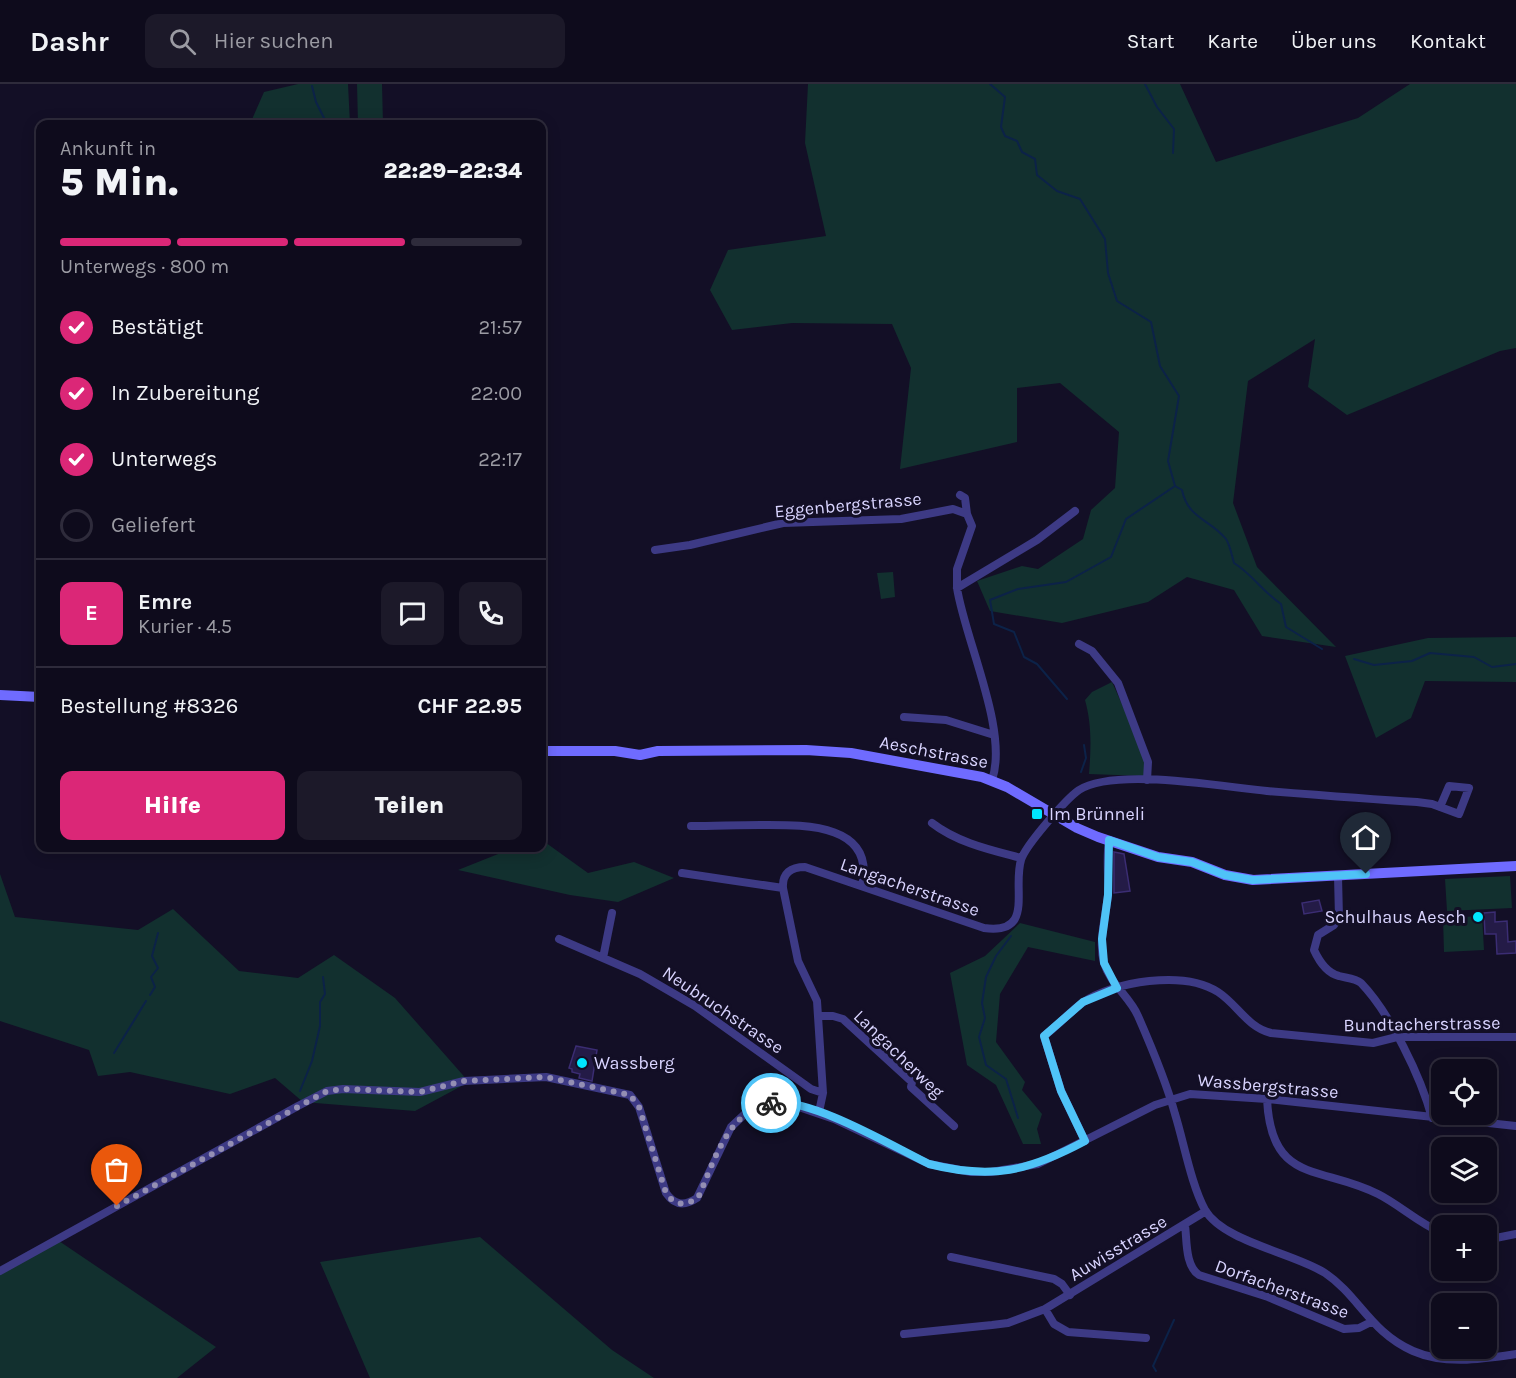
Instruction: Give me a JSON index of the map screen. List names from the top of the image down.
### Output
{
  "streets": {
    "main road": ["Aeschstrasse"],
    "street": [
      "Eggenbergstrasse",
      "Langacherstrasse",
      "Neubruchstrasse",
      "Bundtacherstrasse",
      "Langacherweg",
      "Wassbergstrasse",
      "Auwisstrasse",
      "Dorfacherstrasse"
    ]
  },
  "crossings": [
    ["Bundtacherstrasse", "Wassbergstrasse"],
    ["Auwisstrasse", "Dorfacherstrasse"]
  ],
  "places": {
    "transit": ["Im Brünneli"],
    "other": ["Schulhaus Aesch", "Wassberg"]
  },
  "page": {
    "header": "Dashr",
    "search": "Hier suchen",
    "nav": [
      "Start",
      "Karte",
      "Über uns",
      "Kontakt"
    ],
    "heading": ["5 Min.", "Ankunft in", "22:29–22:34"],
    "panel": [
      "Emre",
      "Kurier · 4.5",
      "Bestellung #8326",
      "CHF 22.95"
    ],
    "bar": "Unterwegs · 800 m",
    "list": [
      ["Bestätigt", "21:57"],
      ["In Zubereitung", "22:00"],
      ["Unterwegs", "22:17"],
      "Geliefert"
    ],
    "round": "E",
    "buttons": ["Hilfe", "Teilen"],
    "map_buttons": ["+", "−"]
  }
}
